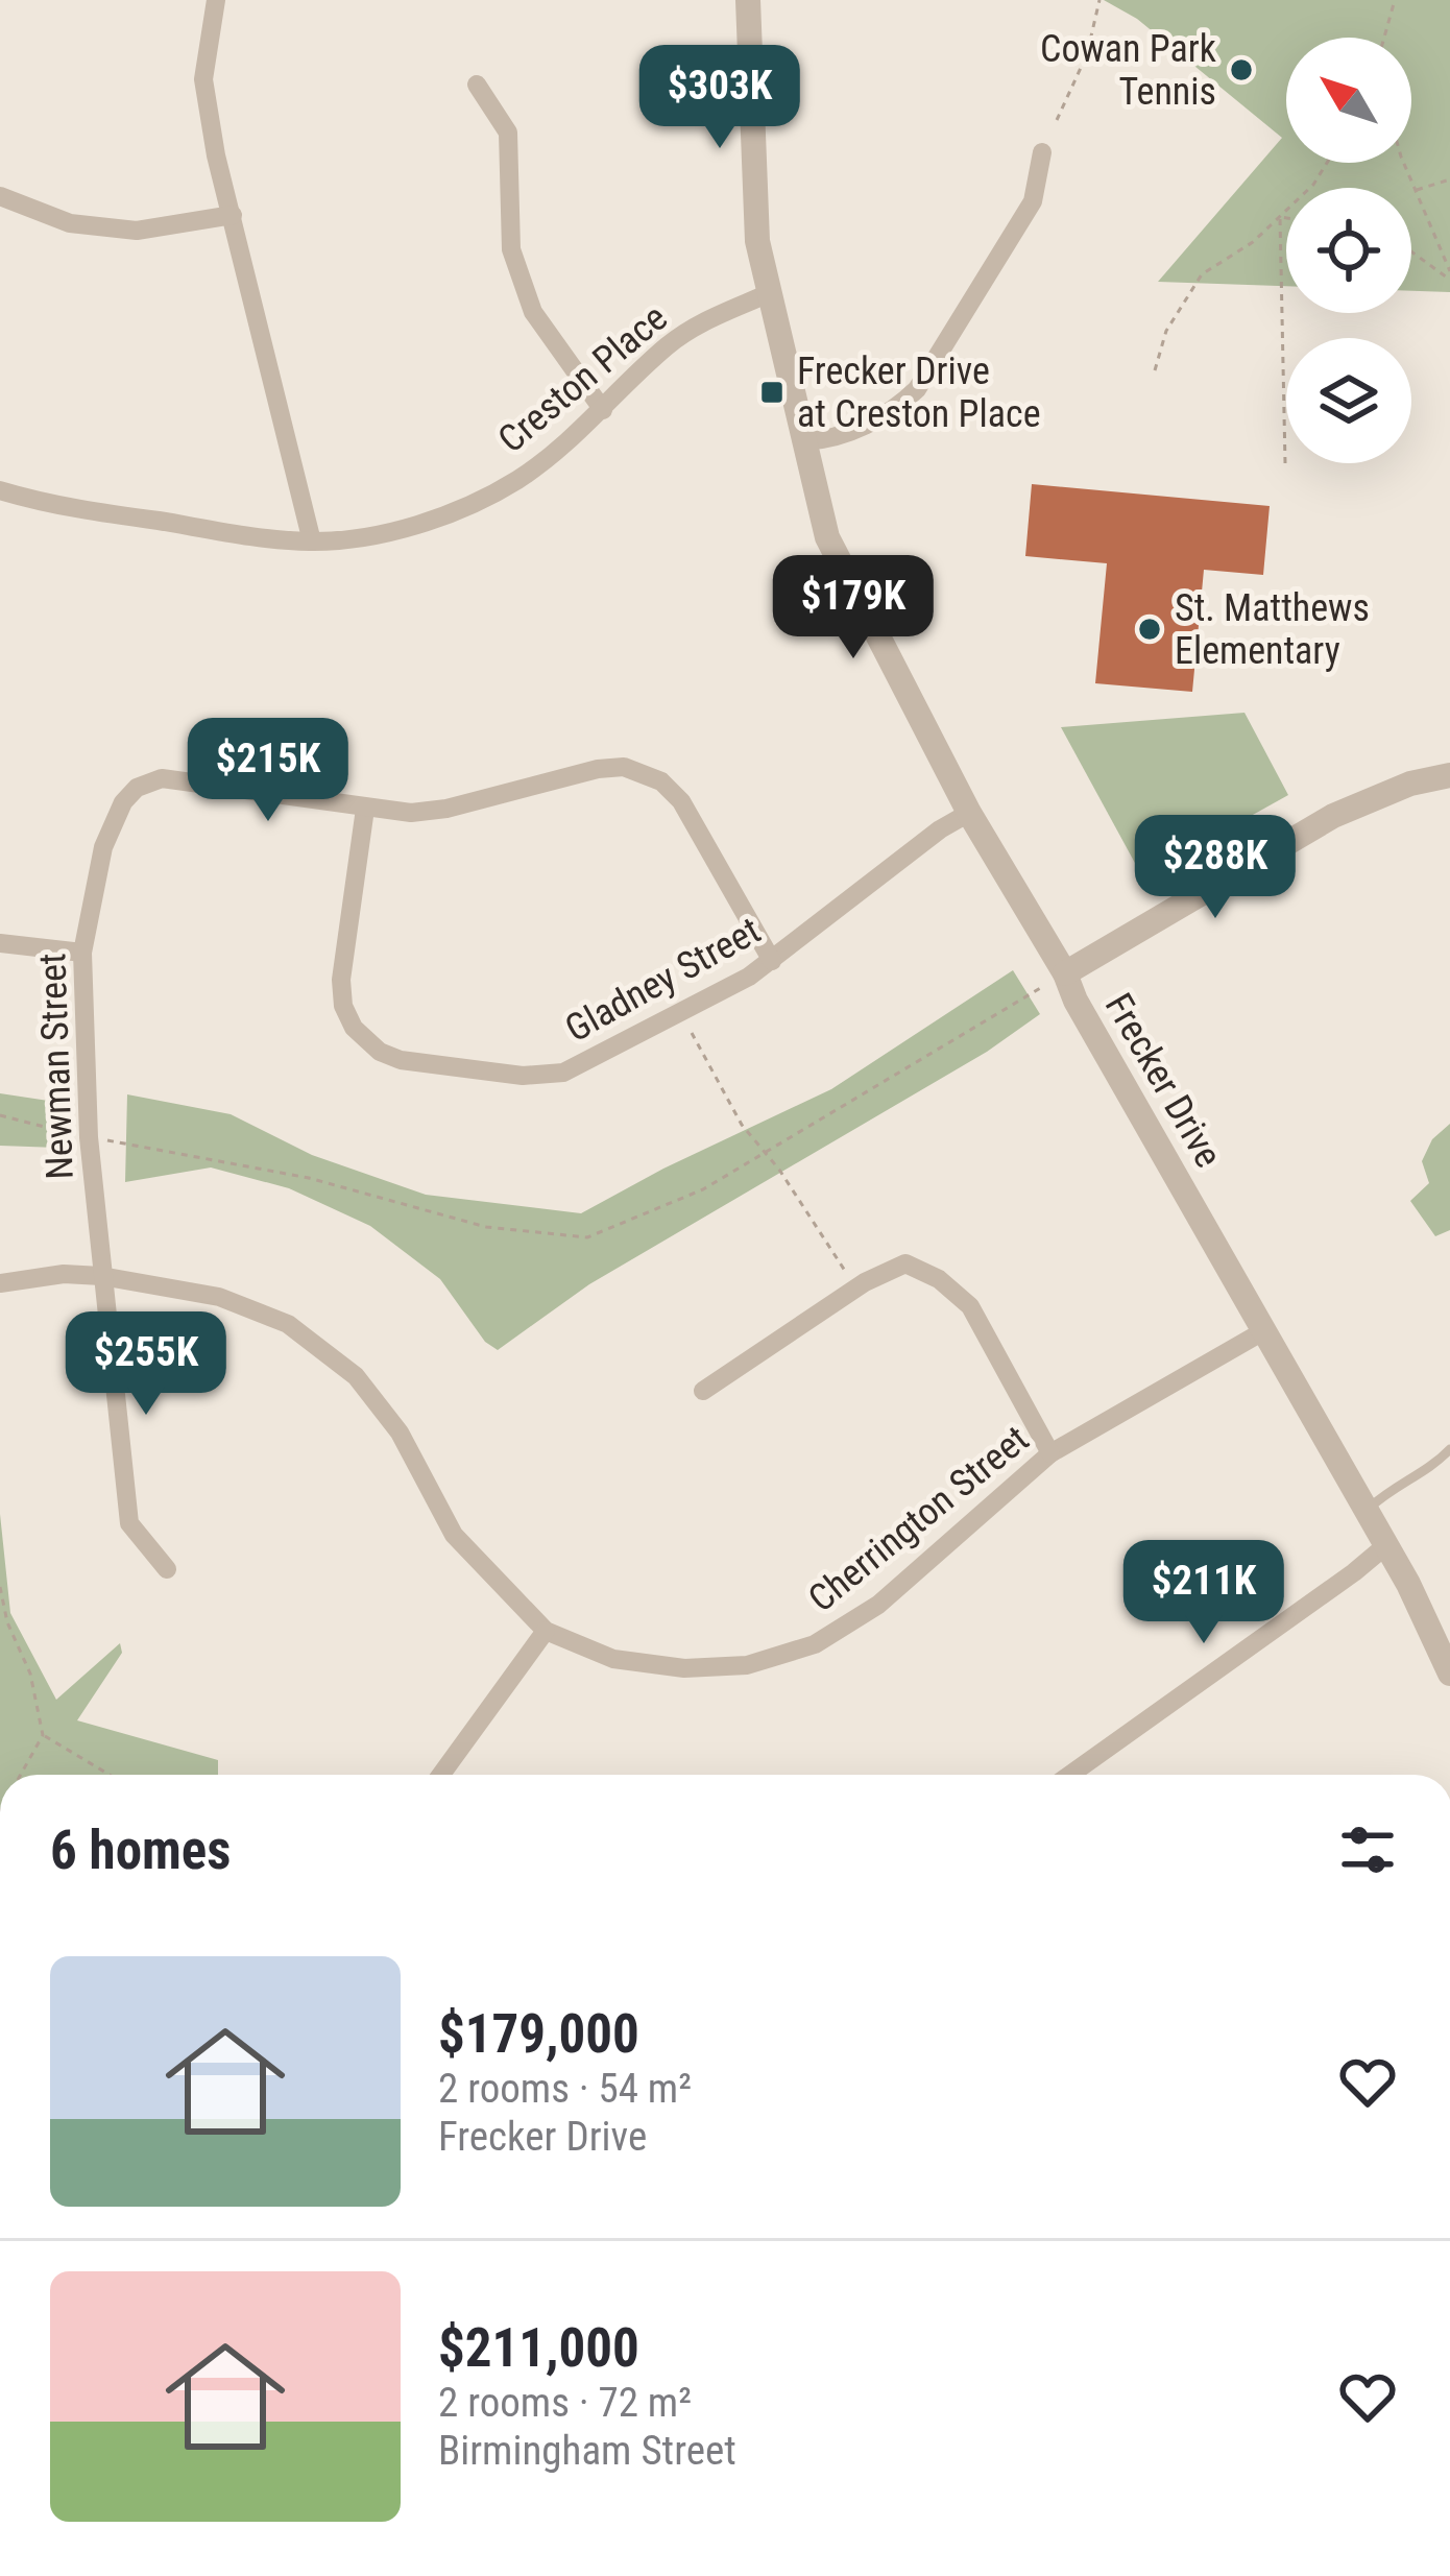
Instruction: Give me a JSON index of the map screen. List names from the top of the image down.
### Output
{
  "streets": {
    "street": [
      "Creston Place",
      "Gladney Street",
      "Newman Street",
      "Frecker Drive",
      "Cherrington Street"
    ]
  },
  "crossings": [
    ["Creston Place", "Frecker Drive"],
    ["Gladney Street", "Newman Street"],
    ["Gladney Street", "Frecker Drive"],
    ["Newman Street", "Cherrington Street"],
    ["Frecker Drive", "Cherrington Street"]
  ],
  "places": {
    "other": ["Cowan Park Tennis", "St. Matthews Elementary"],
    "transit": ["Frecker Drive at Creston Place"]
  },
  "north": "top left",
  "page": {
    "price": [
      "$303K",
      "$179K",
      "$215K",
      "$288K",
      "$255K",
      "$211K"
    ],
    "heading": "6 homes",
    "list": [
      {
        "name": "$179,000",
        "note": "2 rooms · 54 m² · Frecker Drive"
      },
      {
        "name": "$211,000",
        "note": "2 rooms · 72 m² · Birmingham Street"
      }
    ]
  }
}
